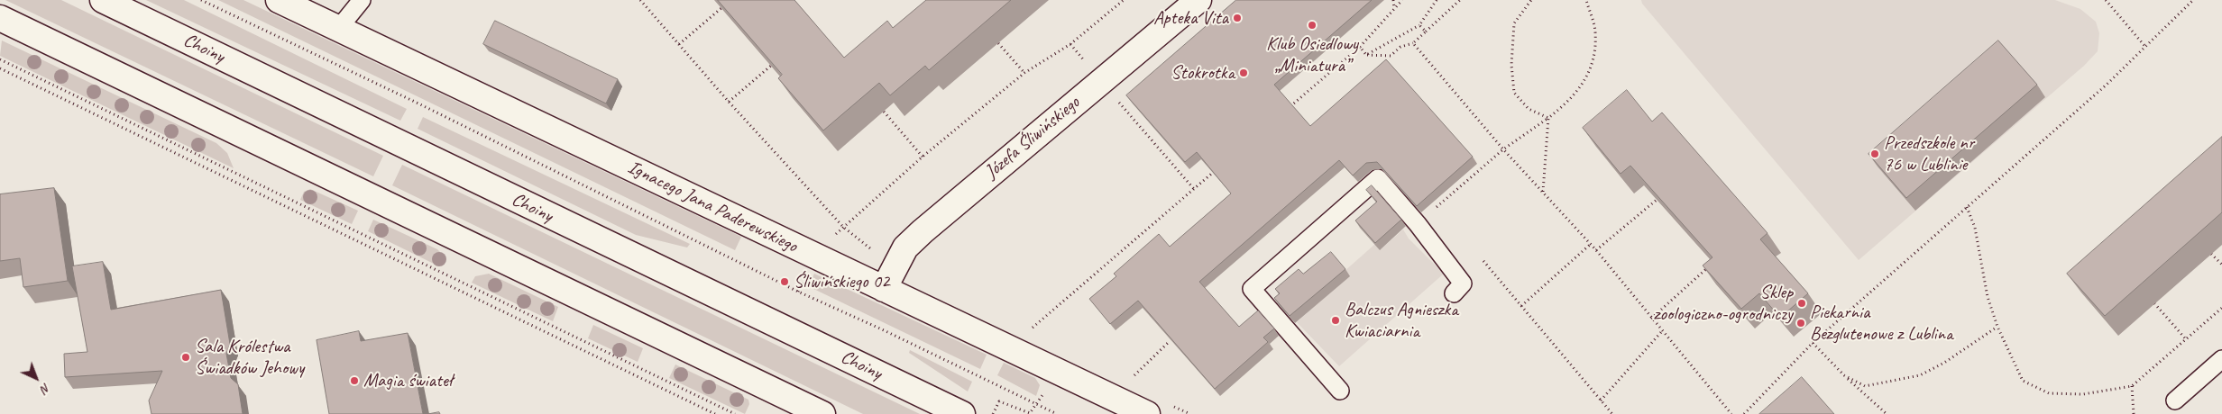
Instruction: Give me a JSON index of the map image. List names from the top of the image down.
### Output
{
  "streets": {
    "street": ["Choiny", "Józefa Śliwińskiego", "Ignacego Jana Paderewskiego"]
  },
  "crossings": [
    ["Józefa Śliwińskiego", "Ignacego Jana Paderewskiego"]
  ],
  "places": [
    "Apteka Vita",
    "Klub Osiedlowy „Miniatura”",
    "Stokrotka",
    "Przedszkole nr 76 w Lublinie",
    "Śliwińskiego 02",
    "Sklep zoologiczno-ogrodniczy",
    "Balczus Agnieszka Kwiaciarnia",
    "Piekarnia Bezglutenowe z Lublina",
    "Sala Królestwa Świadków Jehowy",
    "Magia świateł"
  ],
  "north": "bottom right"
}
